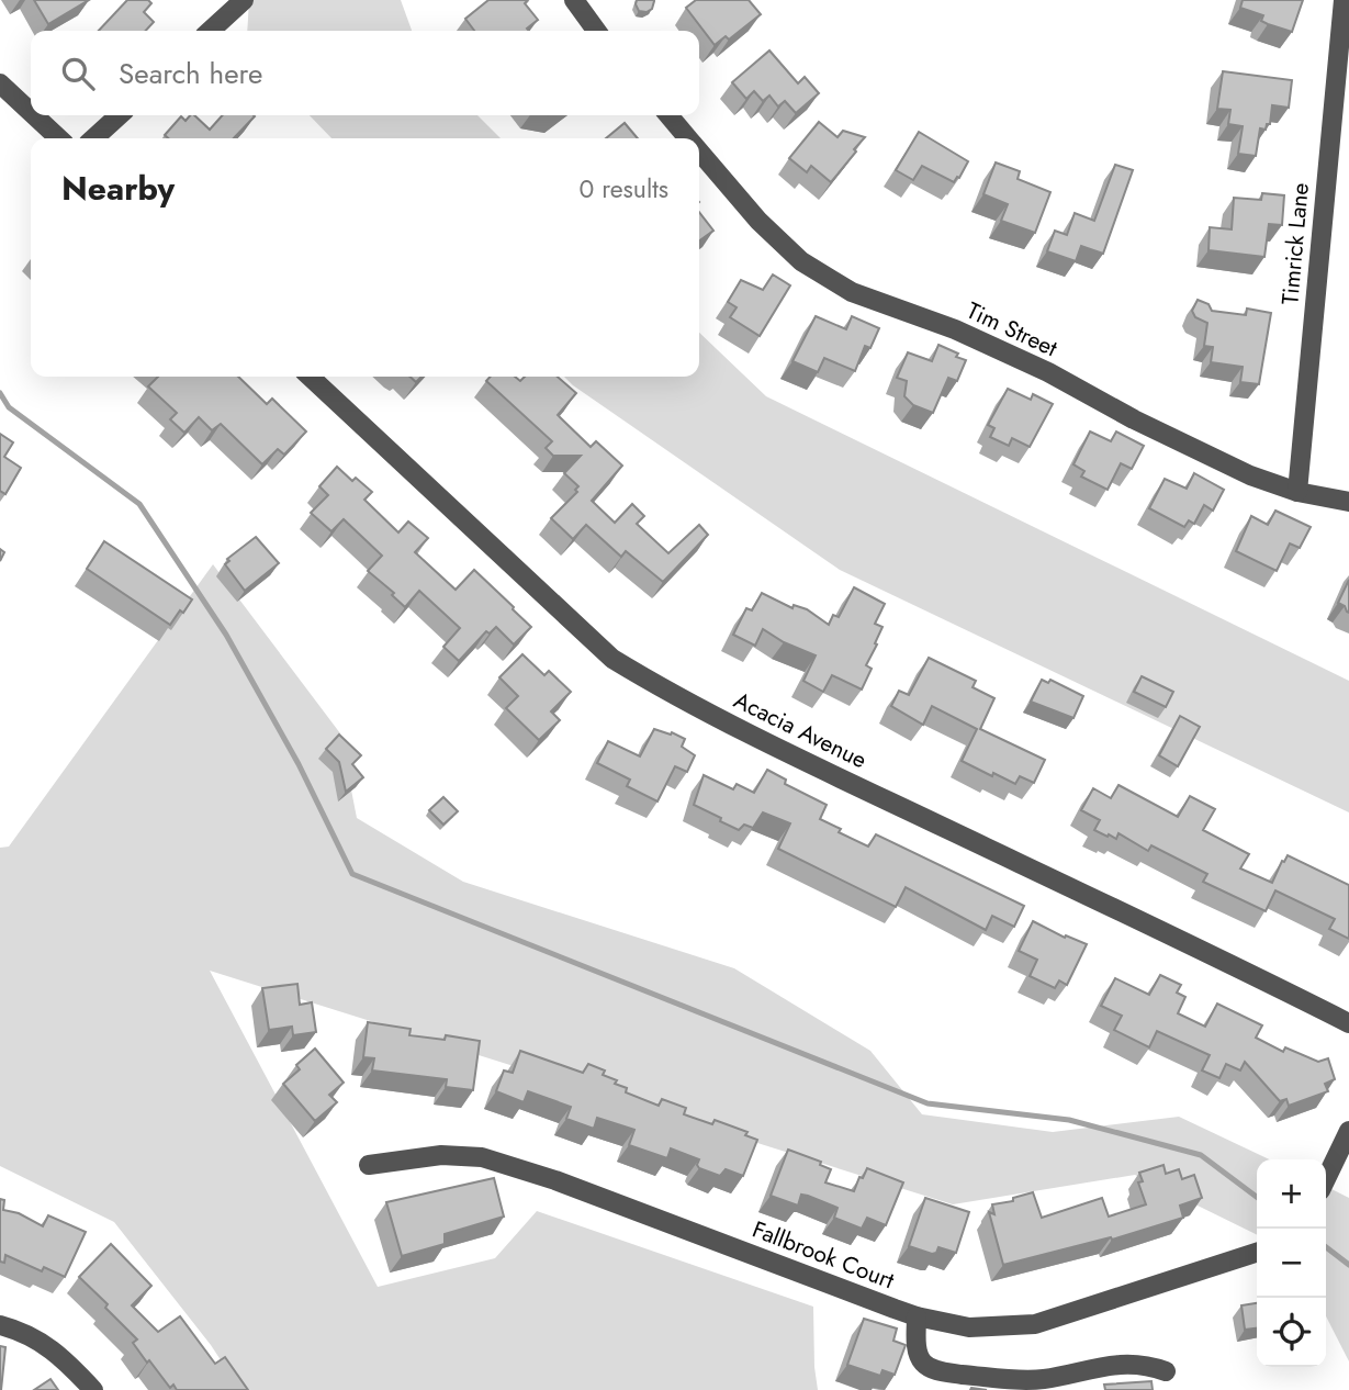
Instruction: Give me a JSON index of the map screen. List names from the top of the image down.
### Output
{
  "streets": {
    "street": [
      "Timrick Lane",
      "Tim Street",
      "Acacia Avenue",
      "Fallbrook Court"
    ]
  },
  "crossings": [
    ["Timrick Lane", "Tim Street"]
  ],
  "page": {
    "search": "Search here",
    "heading": ["Nearby", "0 results"],
    "map_buttons": ["+", "−"]
  }
}
